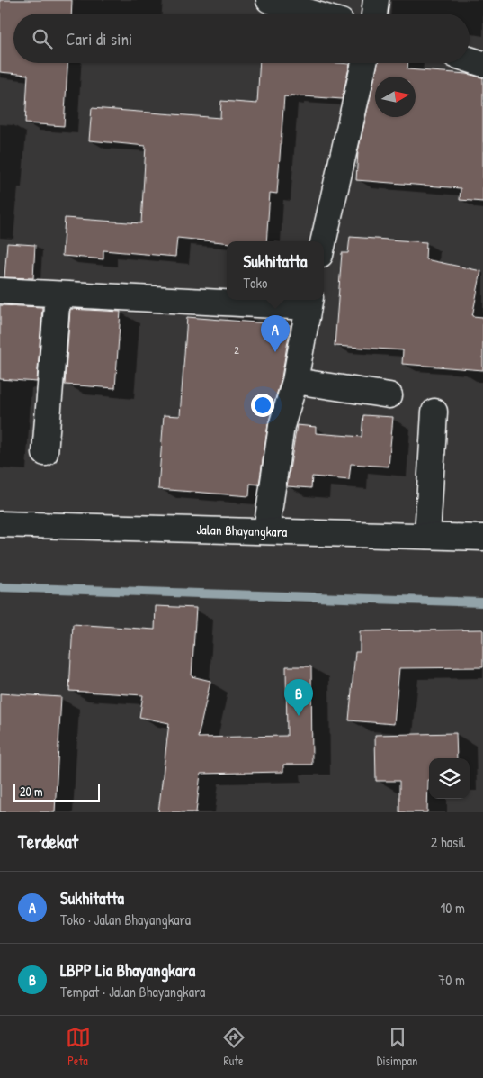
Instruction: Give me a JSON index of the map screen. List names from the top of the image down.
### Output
{
  "streets": {
    "street": ["Jalan Bhayangkara"]
  },
  "house_numbers": ["2"],
  "scale_bar": "20 m",
  "north": "right",
  "page": {
    "search": "Cari di sini",
    "popup": ["Sukhitatta", "Toko"],
    "pins": ["A", "B"],
    "scale": "20 m",
    "heading": ["Terdekat", "2 hasil"],
    "list": [
      {
        "mark": "A",
        "name": "Sukhitatta",
        "note": "Toko · Jalan Bhayangkara",
        "value": "10 m"
      },
      {
        "mark": "B",
        "name": "LBPP Lia Bhayangkara",
        "note": "Tempat · Jalan Bhayangkara",
        "value": "70 m"
      }
    ],
    "nav": ["Peta", "Rute", "Disimpan"]
  }
}
